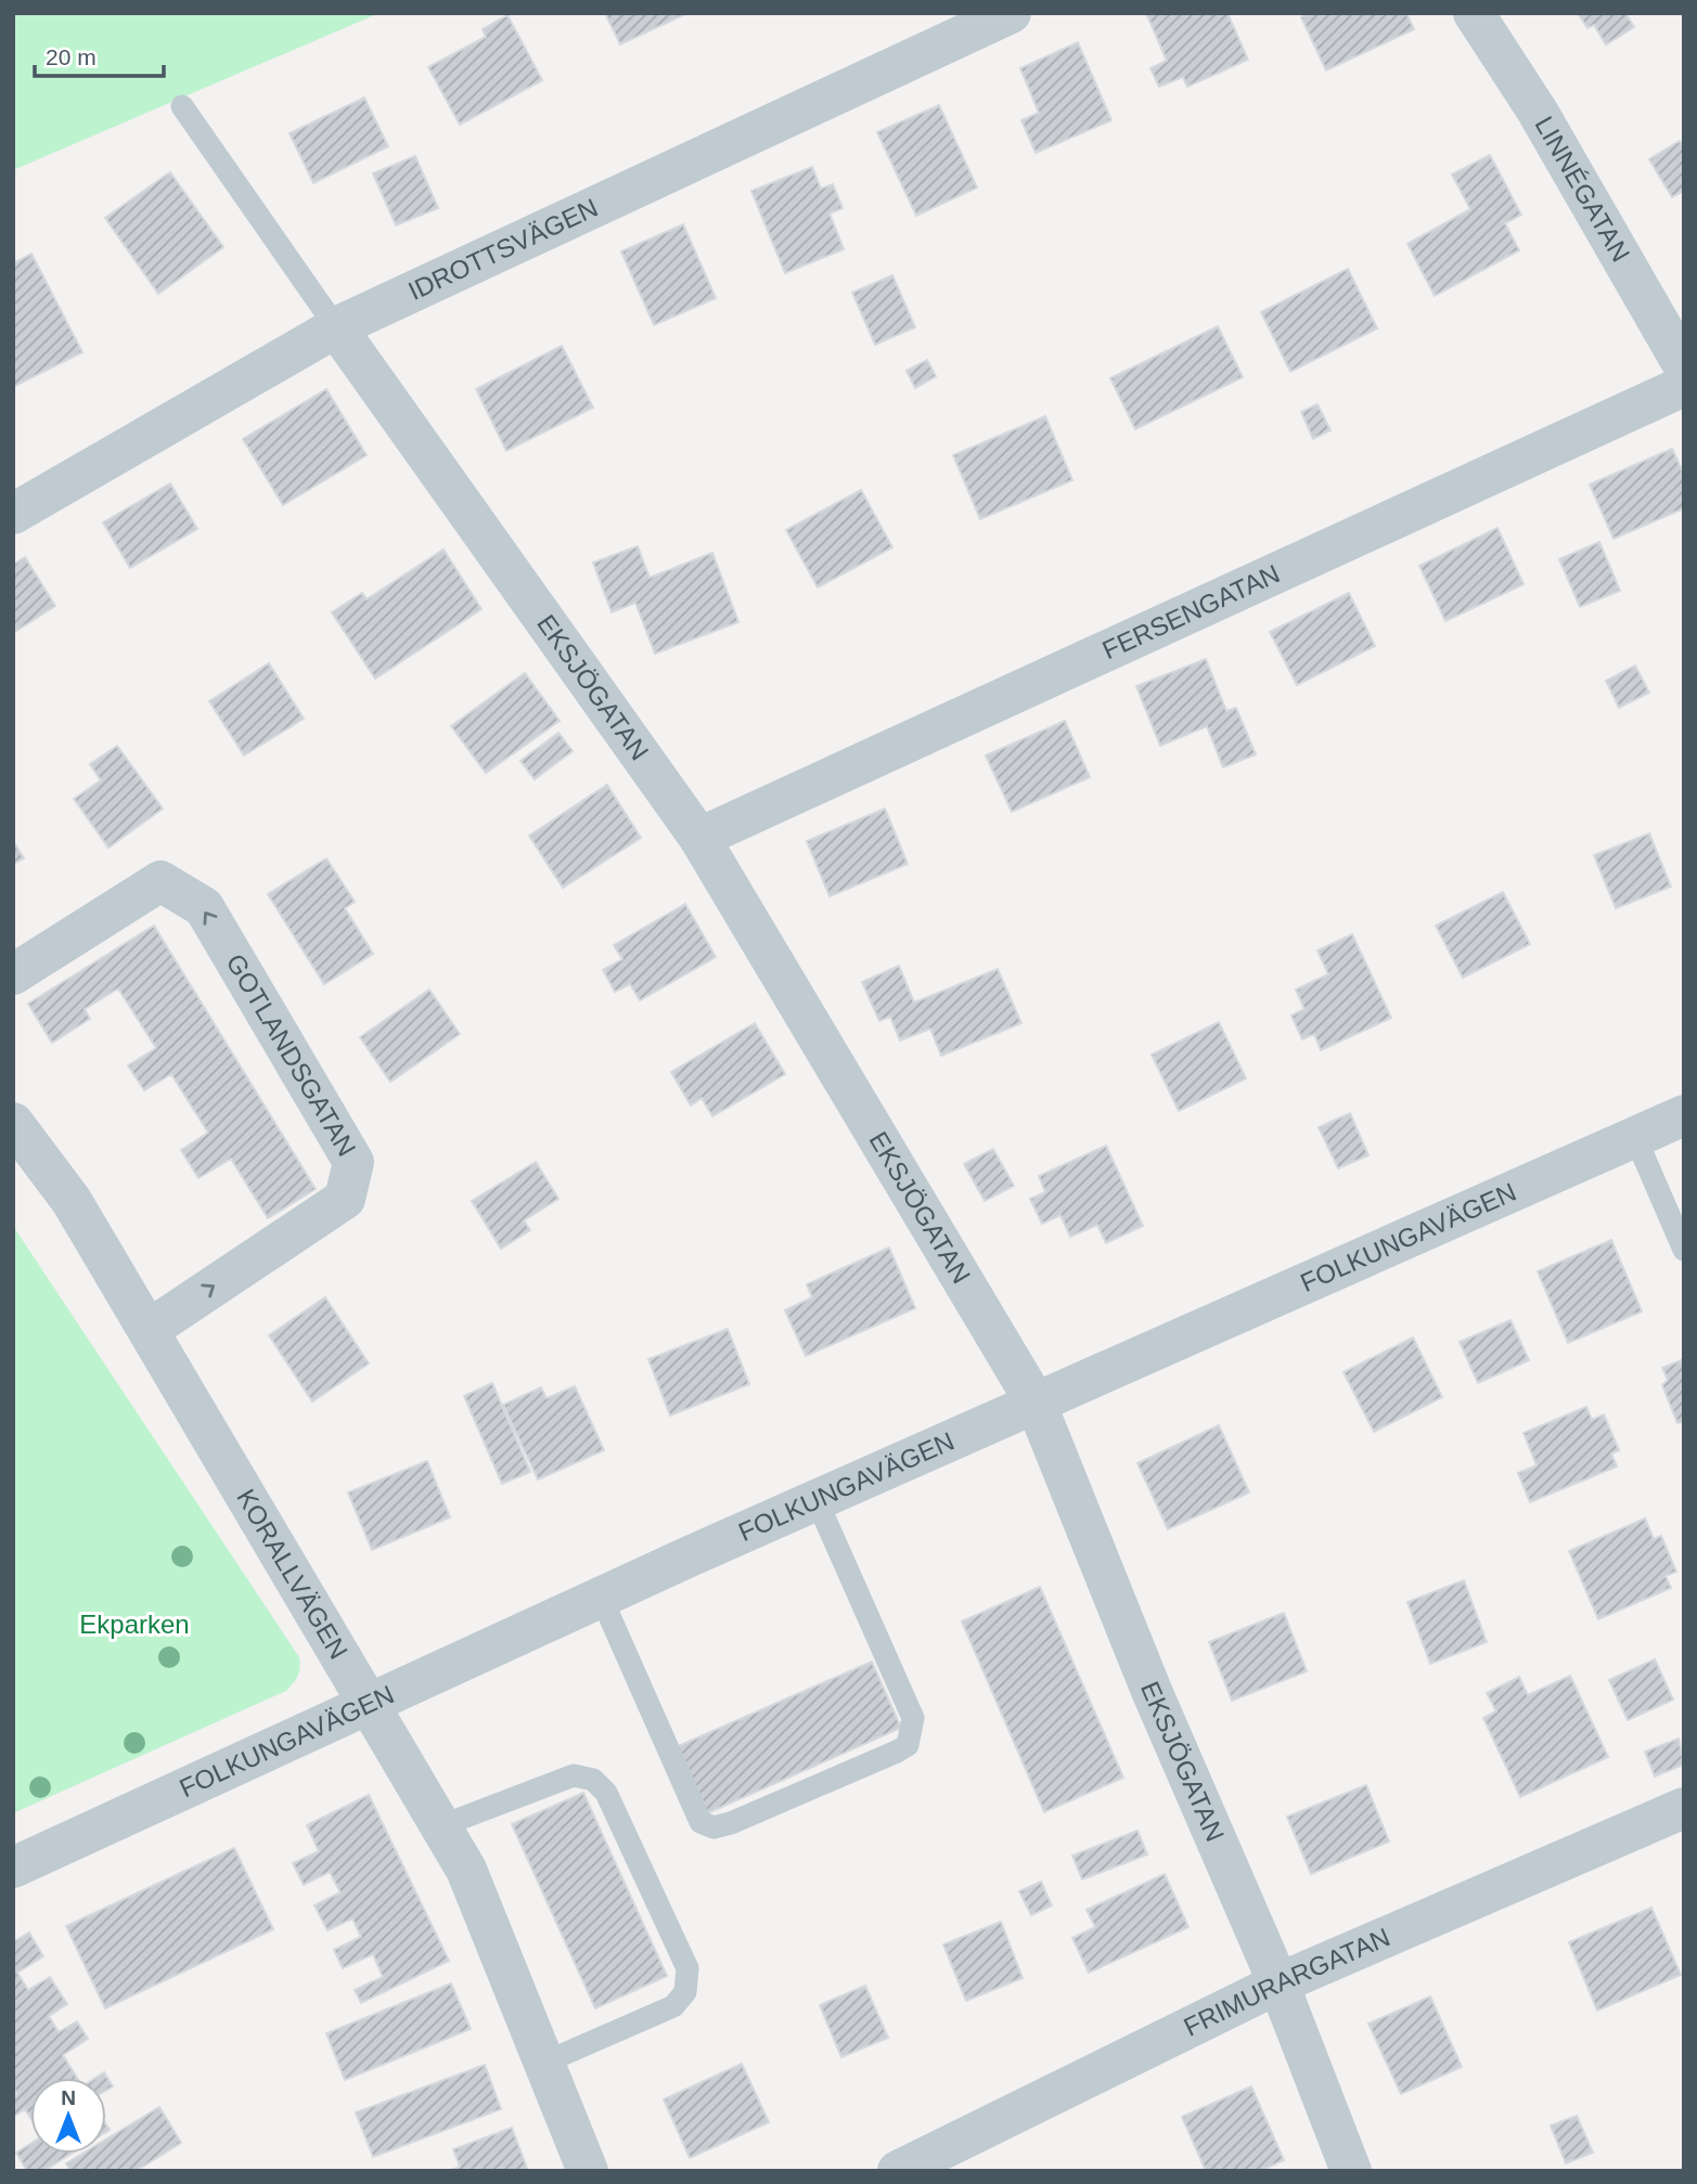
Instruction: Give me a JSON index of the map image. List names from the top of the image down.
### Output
{
  "streets": {
    "street": [
      "LINNÉGATAN",
      "IDROTTSVÄGEN",
      "FERSENGATAN",
      "EKSJÖGATAN",
      "GOTLANDSGATAN",
      "FOLKUNGAVÄGEN",
      "KORALLVÄGEN",
      "FRIMURARGATAN"
    ]
  },
  "crossings": [
    ["IDROTTSVÄGEN", "EKSJÖGATAN"],
    ["FERSENGATAN", "EKSJÖGATAN"],
    ["EKSJÖGATAN", "FOLKUNGAVÄGEN"],
    ["EKSJÖGATAN", "FRIMURARGATAN"],
    ["GOTLANDSGATAN", "KORALLVÄGEN"],
    ["FOLKUNGAVÄGEN", "KORALLVÄGEN"]
  ],
  "parks": ["Ekparken"],
  "scale_bar": "20 m",
  "north": "top"
}
